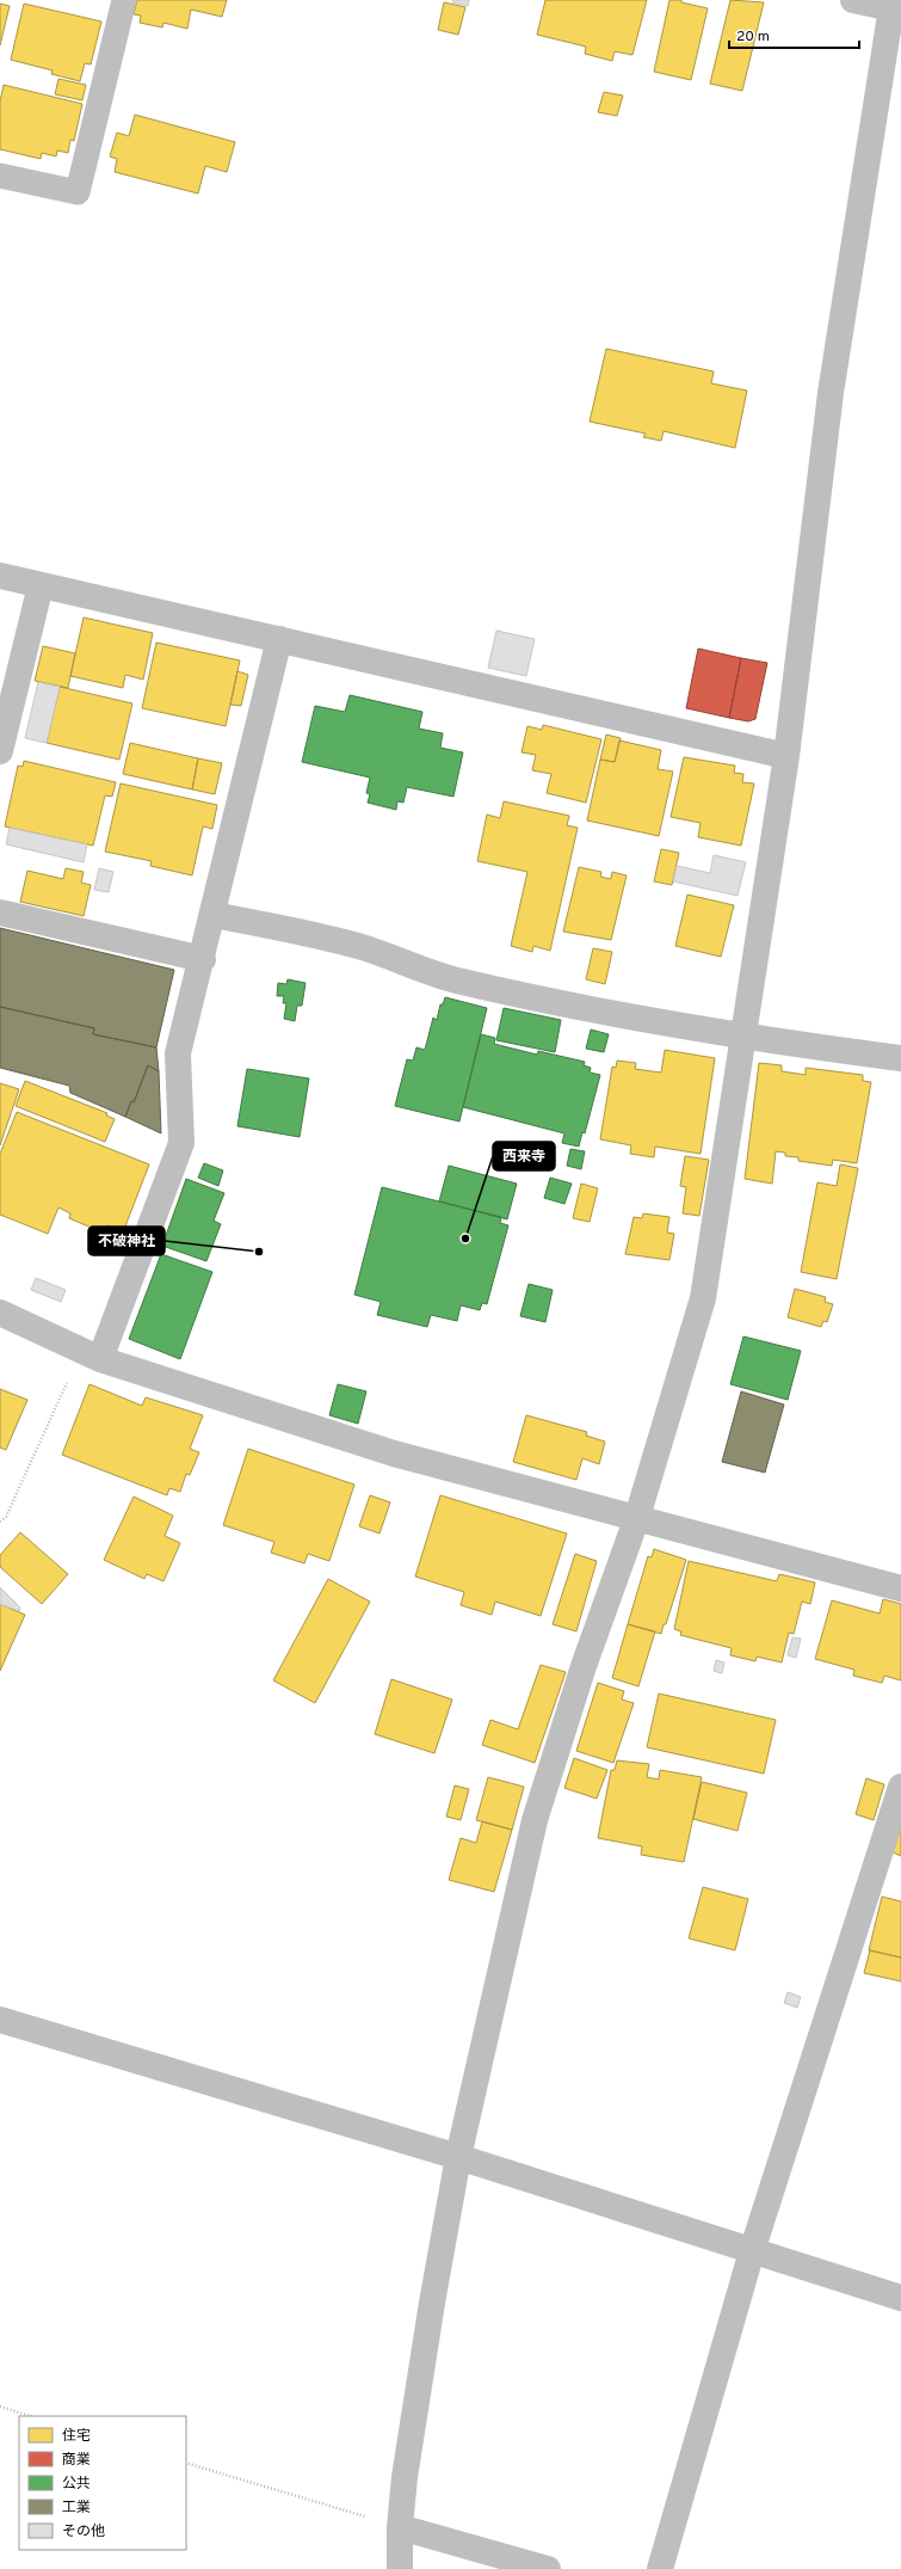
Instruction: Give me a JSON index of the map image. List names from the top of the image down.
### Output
{
  "places": ["西来寺", "不破神社"],
  "legend": [
    "住宅",
    "商業",
    "公共",
    "工業",
    "その他"
  ],
  "scale_bar": "20 m"
}
